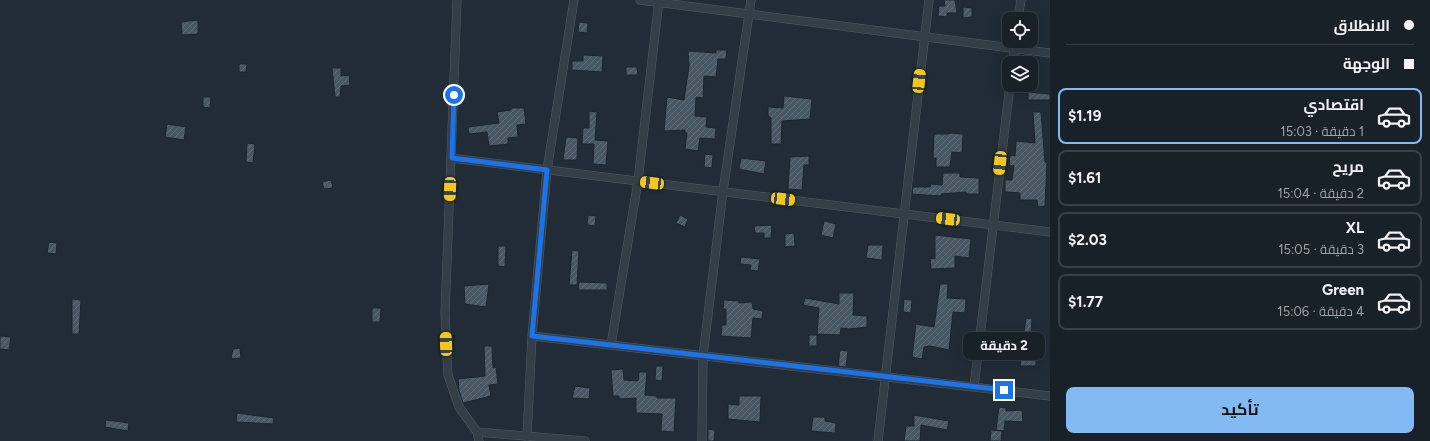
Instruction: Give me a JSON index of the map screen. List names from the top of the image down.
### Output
{
  "page": {
    "banner": ["الانطلاق", "الوجهة"],
    "list": [
      {
        "name": "اقتصادي",
        "note": "1 دقيقة · 15:03",
        "value": "$1.19"
      },
      {
        "name": "مريح",
        "note": "2 دقيقة · 15:04",
        "value": "$1.61"
      },
      {
        "name": "XL",
        "note": "3 دقيقة · 15:05",
        "value": "$2.03"
      },
      {
        "name": "Green",
        "note": "4 دقيقة · 15:06",
        "value": "$1.77"
      }
    ],
    "bubble": "2 دقيقة",
    "buttons": "تأكيد"
  }
}
